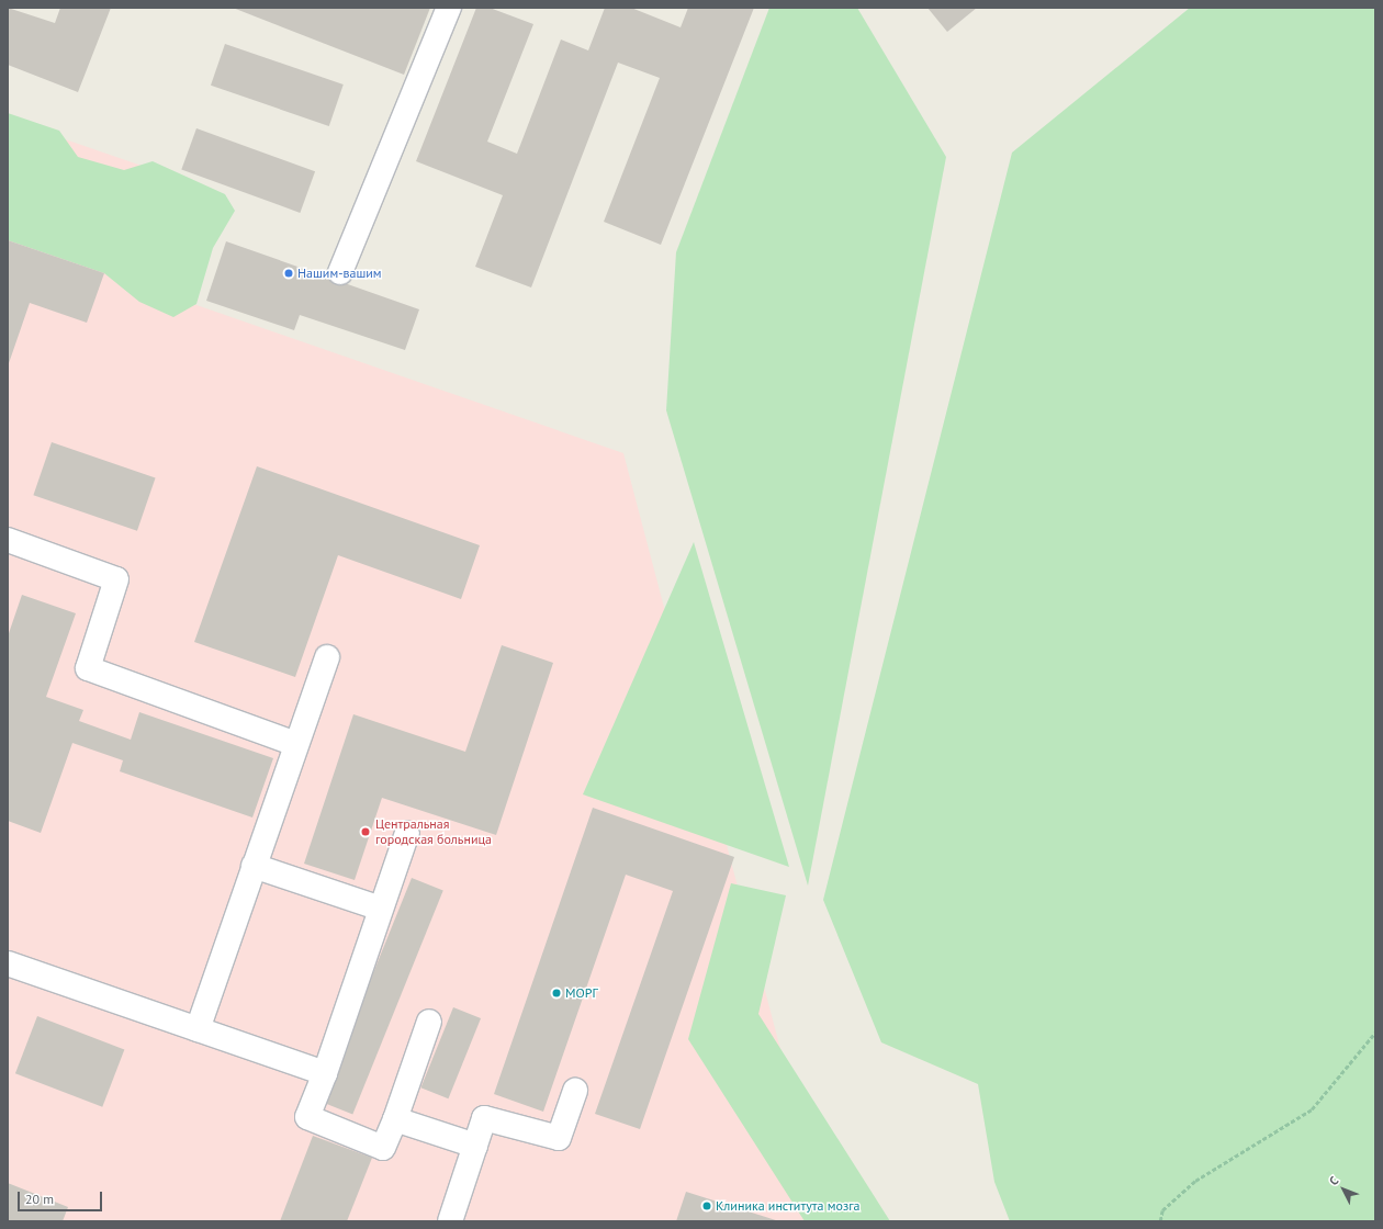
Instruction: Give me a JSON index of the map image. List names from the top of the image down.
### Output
{
  "places": [
    "Нашим-вашим",
    "Центральная городская больница",
    "МОРГ",
    "Клиника института мозга"
  ],
  "scale_bar": "20 m",
  "north": "top left"
}
